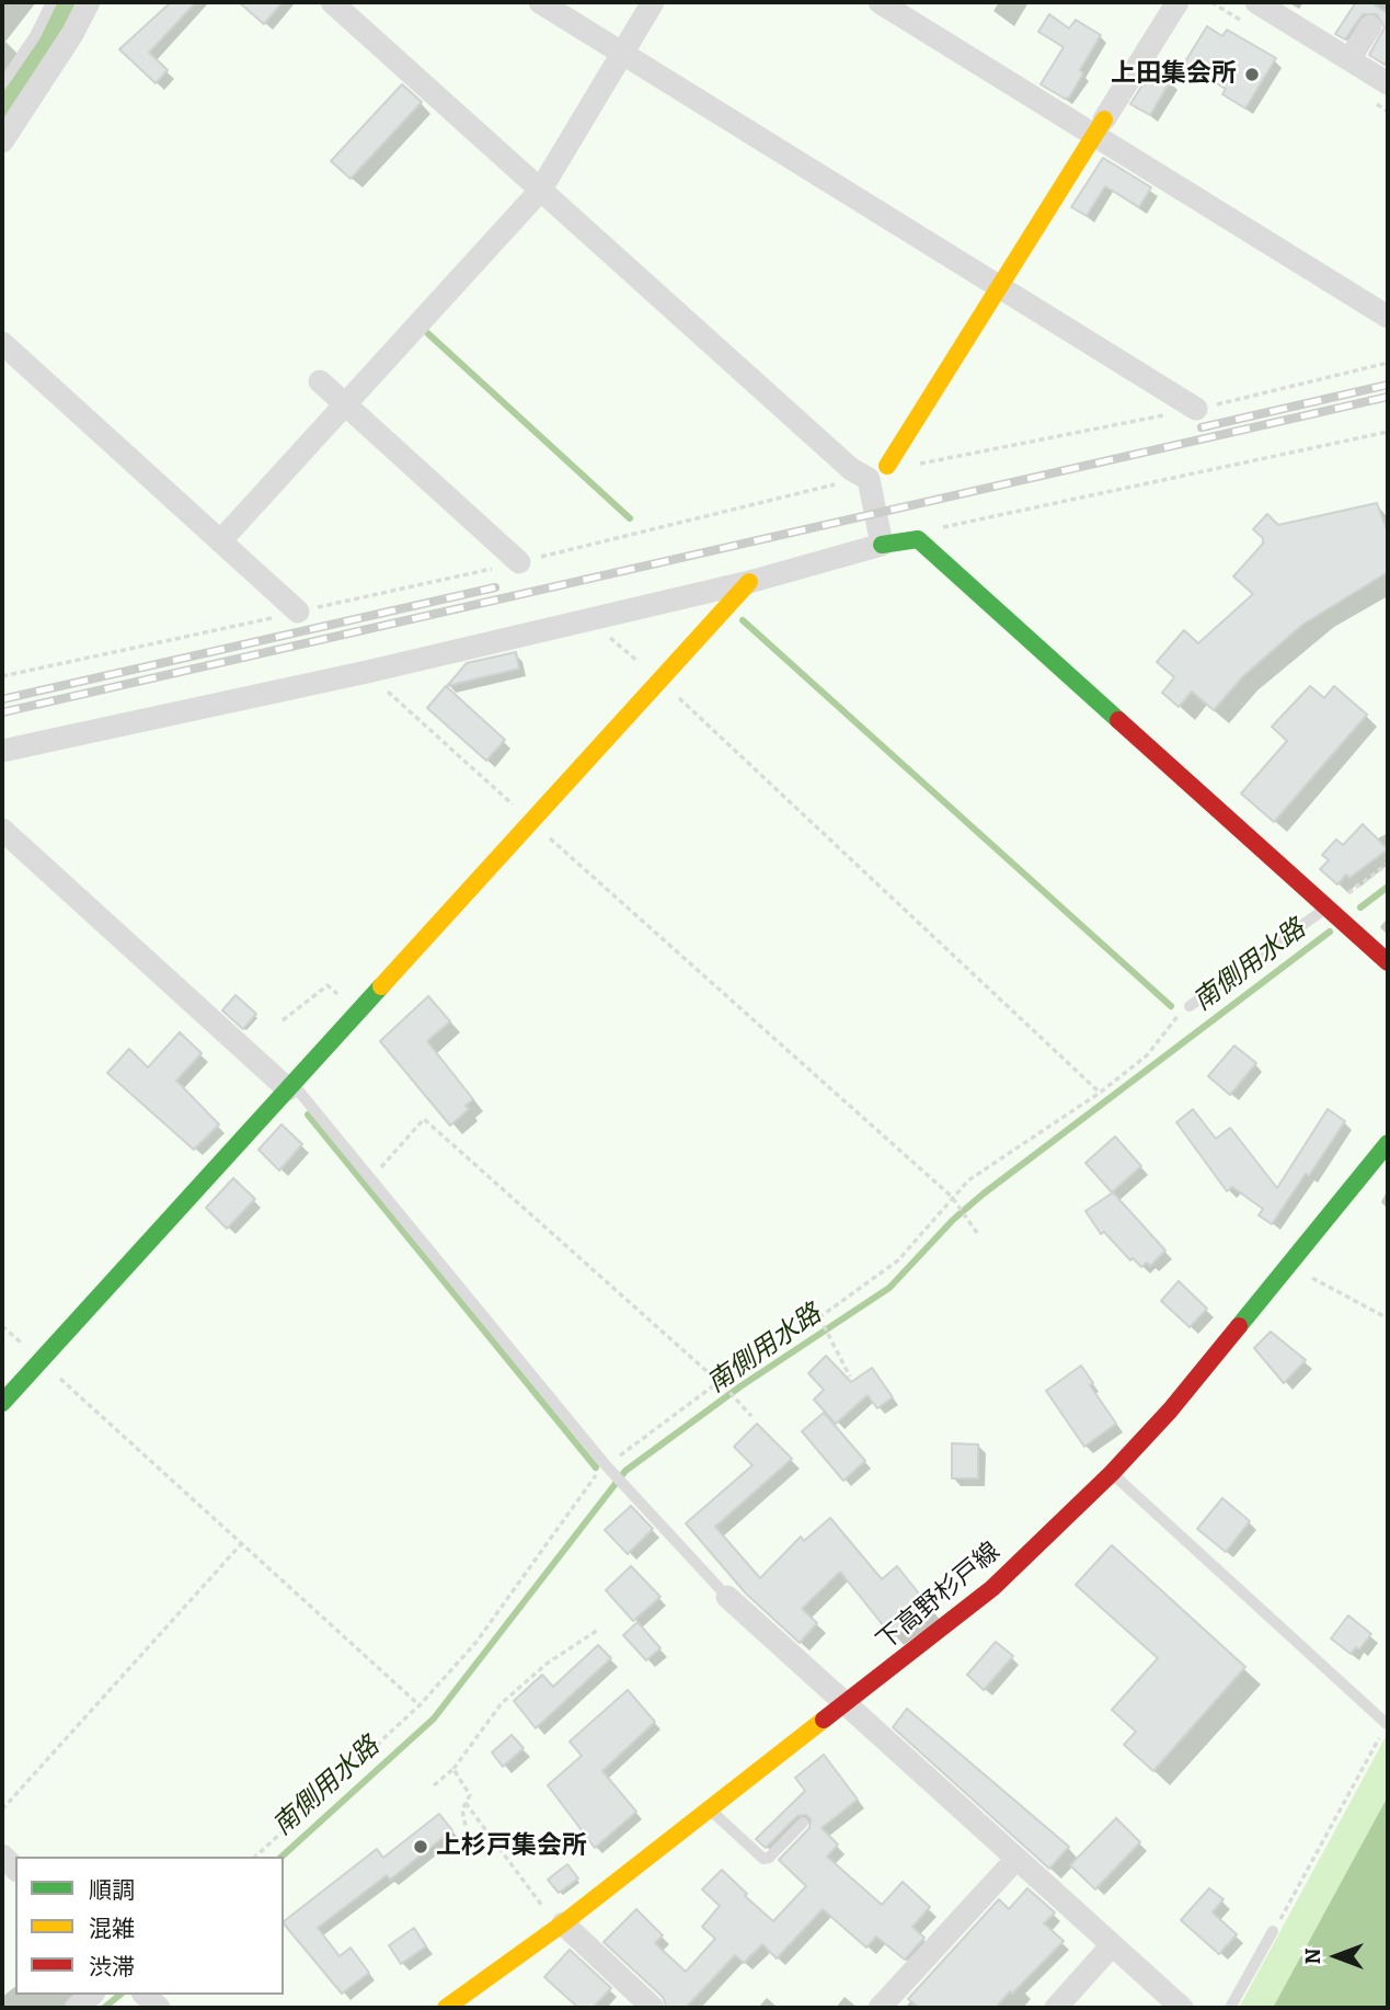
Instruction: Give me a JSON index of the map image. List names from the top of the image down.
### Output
{
  "streets": {
    "street": ["下高野杉戸線"]
  },
  "water": ["南側用水路"],
  "places": ["上田集会所", "上杉戸集会所"],
  "legend": ["順調", "混雑", "渋滞"],
  "north": "left"
}
